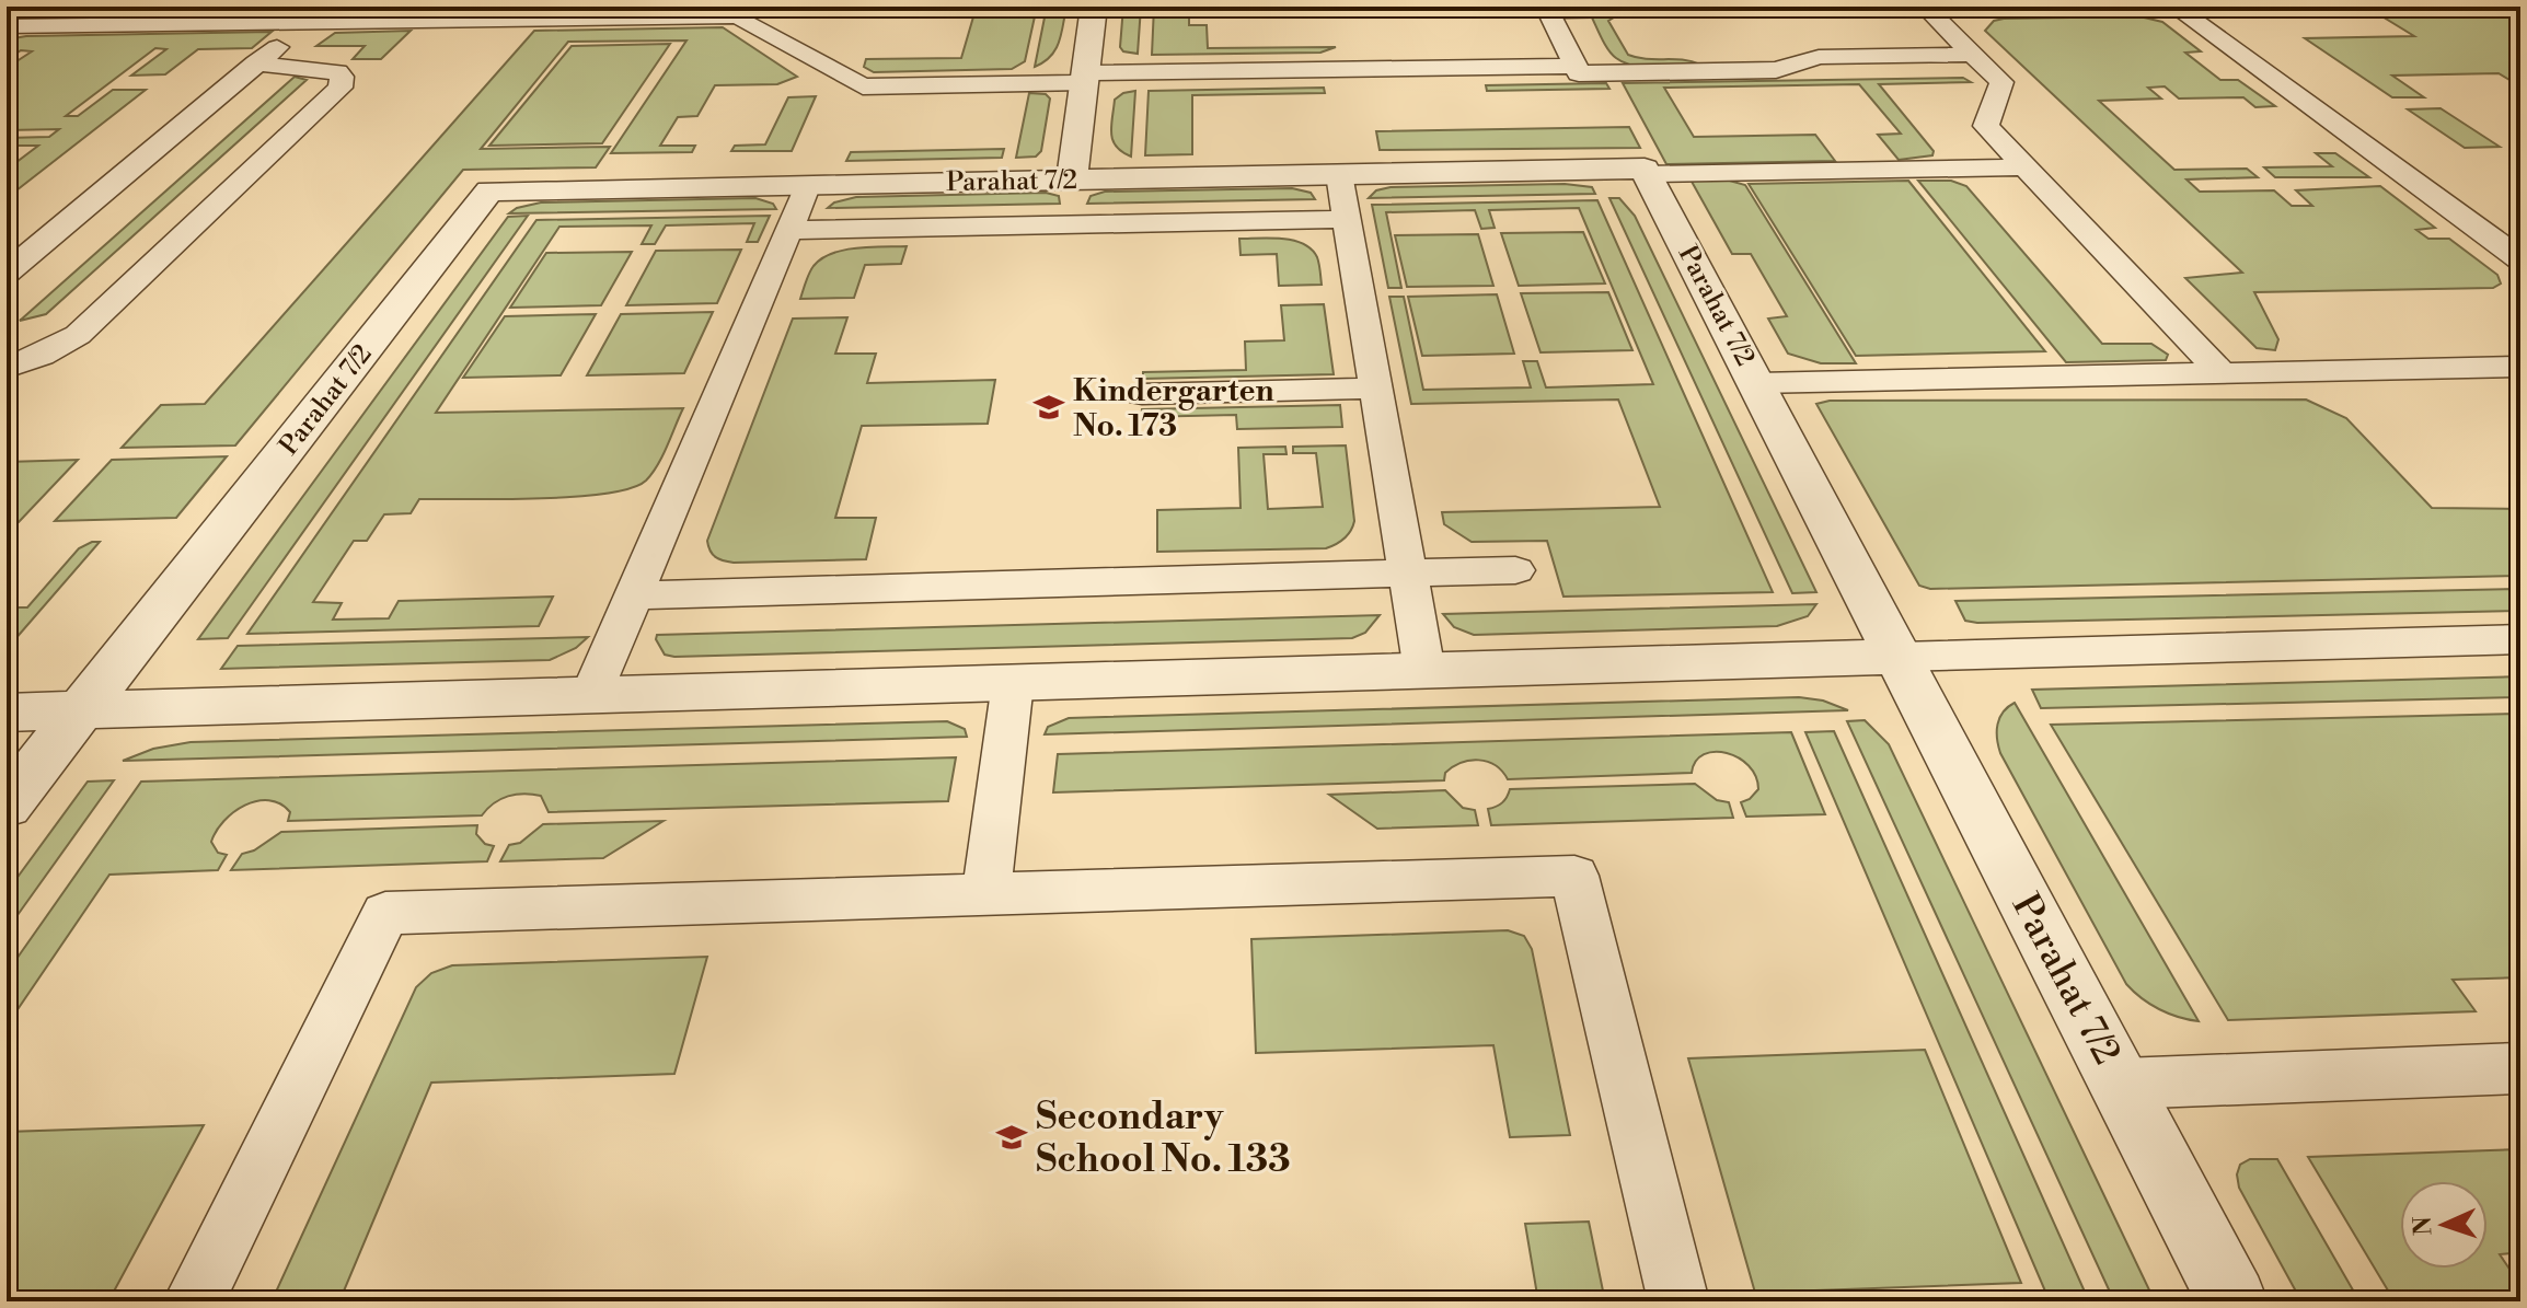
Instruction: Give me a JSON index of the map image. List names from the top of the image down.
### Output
{
  "streets": {
    "street": ["Parahat 7/2"]
  },
  "places": {
    "school or university": ["Kindergarten No. 173", "Secondary School No. 133"]
  },
  "north": "left"
}
